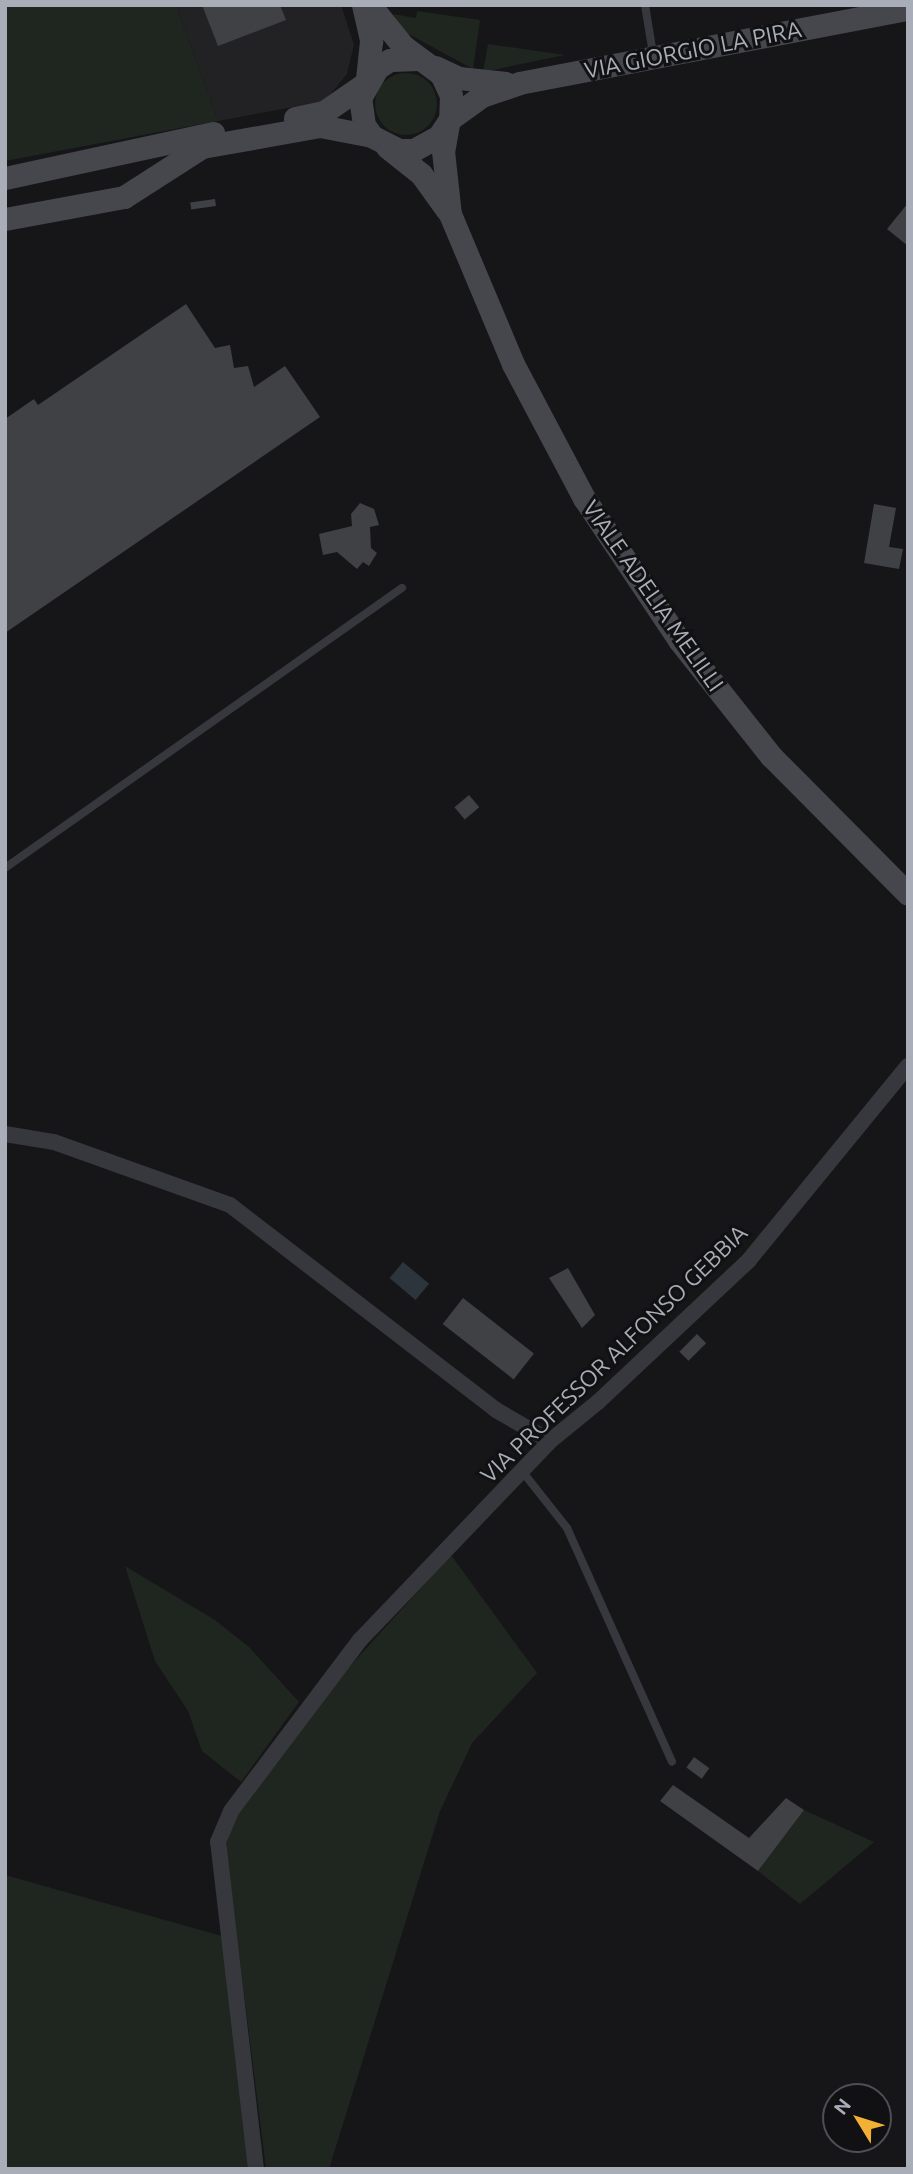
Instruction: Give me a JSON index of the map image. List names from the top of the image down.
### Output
{
  "streets": {
    "main road": ["VIA GIORGIO LA PIRA", "VIALE ADELIA MELILLI"],
    "street": ["VIA PROFESSOR ALFONSO GEBBIA"]
  },
  "north": "top left"
}
